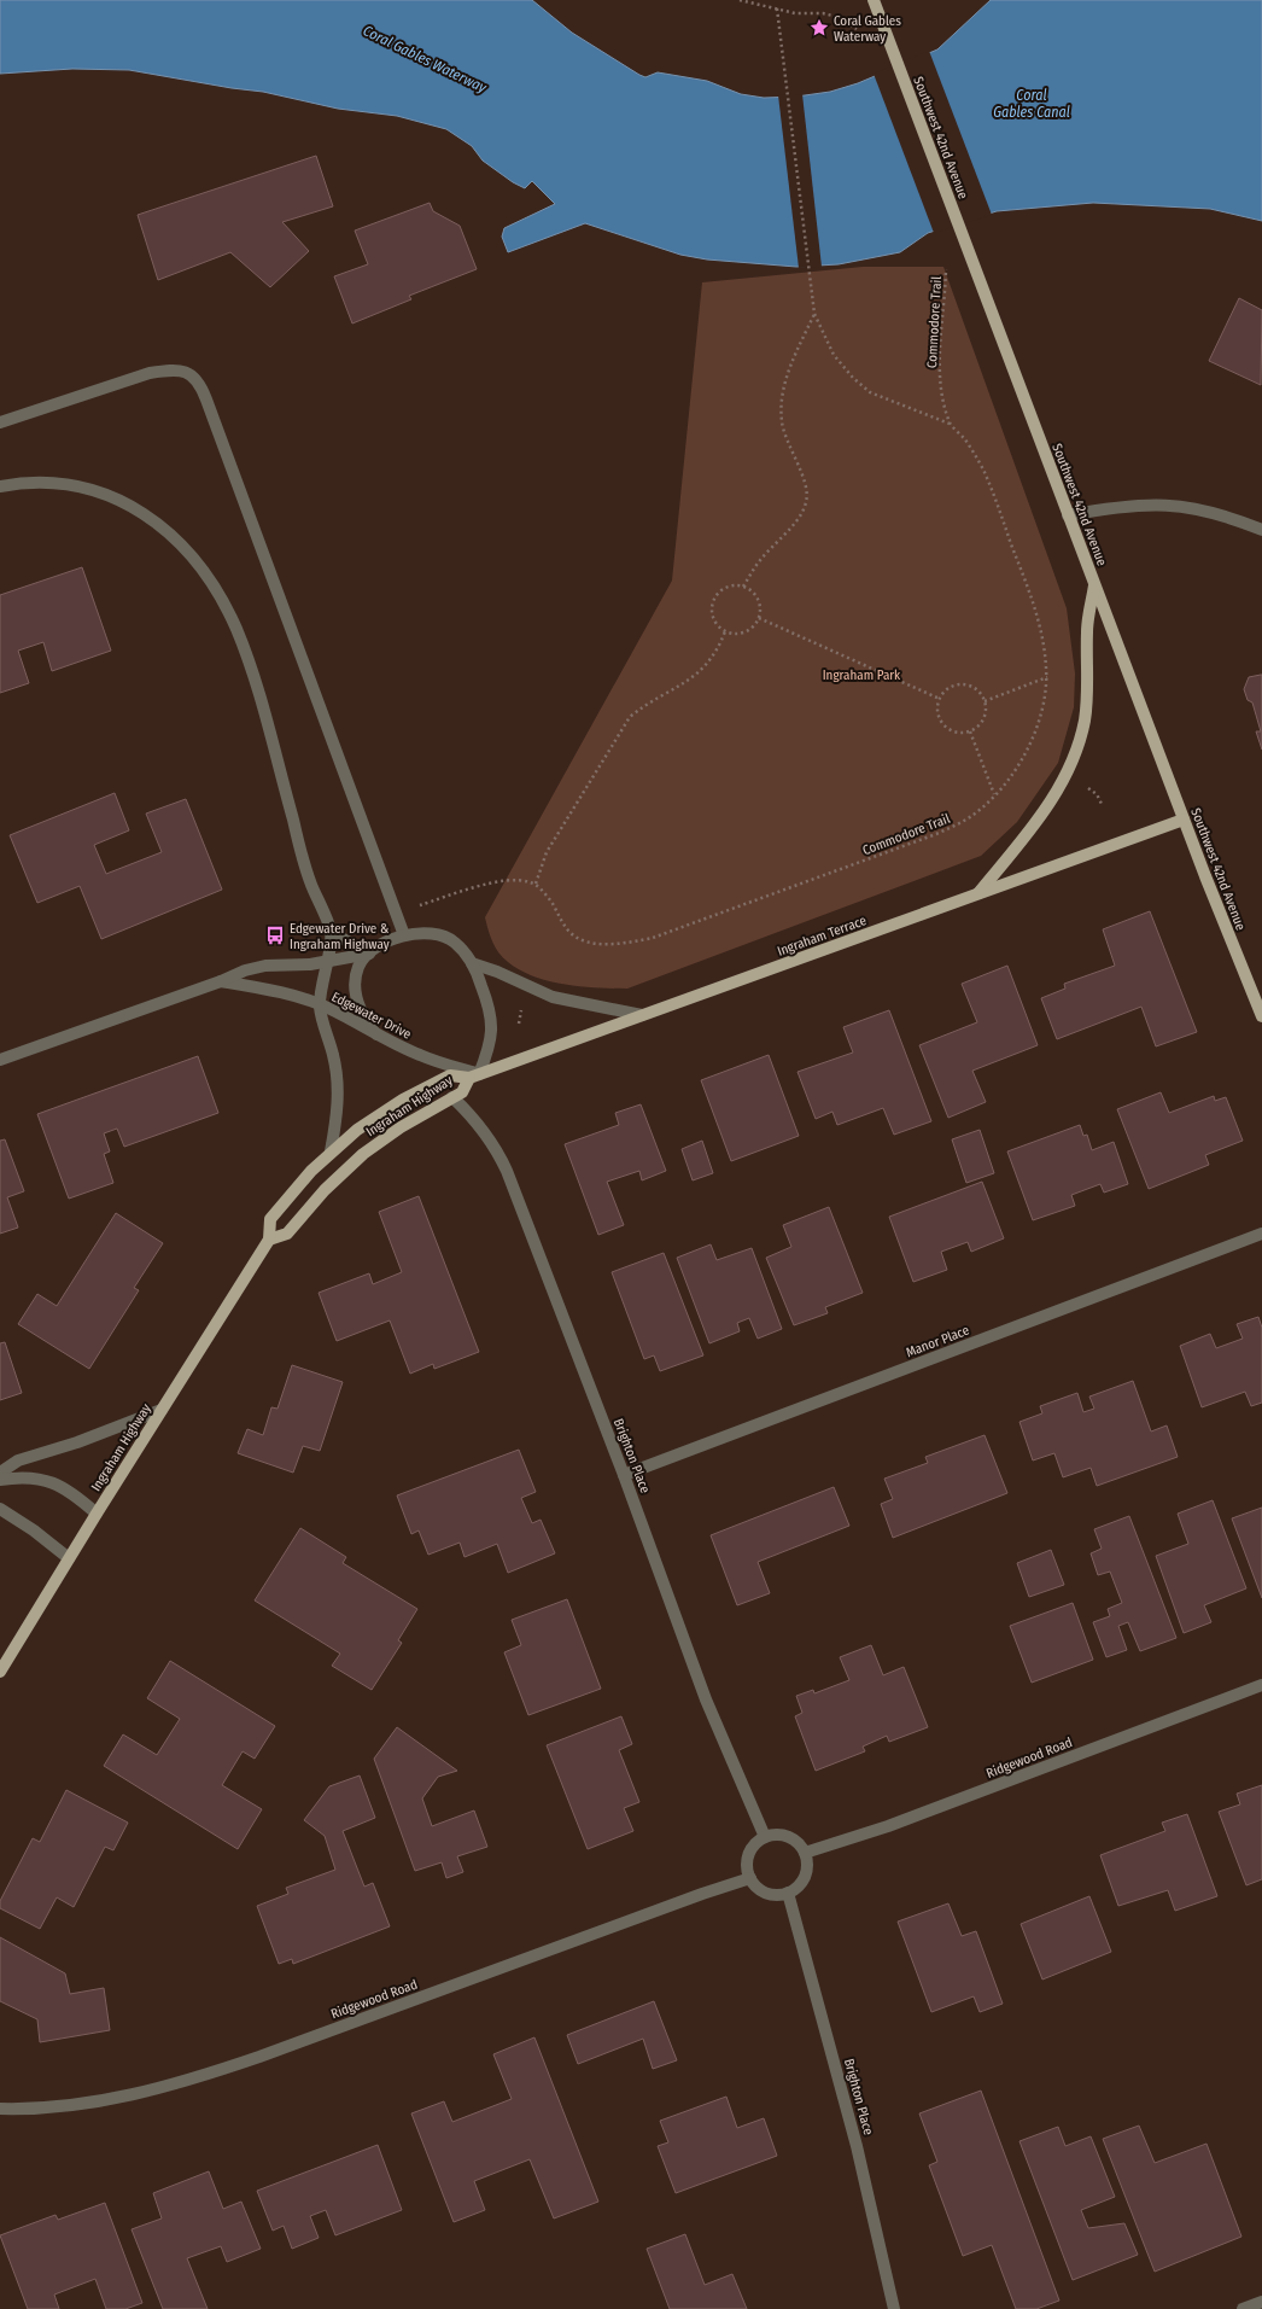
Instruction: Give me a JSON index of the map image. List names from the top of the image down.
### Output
{
  "streets": {
    "main road": ["Southwest 42nd Avenue", "Ingraham Terrace", "Ingraham Highway"],
    "street": [
      "Edgewater Drive",
      "Manor Place",
      "Brighton Place",
      "Ridgewood Road"
    ],
    "path": ["Commodore Trail"]
  },
  "crossings": [
    ["Southwest 42nd Avenue", "Ingraham Terrace"],
    ["Ingraham Terrace", "Edgewater Drive"],
    ["Ingraham Terrace", "Ingraham Highway"],
    ["Edgewater Drive", "Ingraham Highway"],
    ["Ingraham Highway", "Brighton Place"],
    ["Manor Place", "Brighton Place"],
    ["Brighton Place", "Ridgewood Road"]
  ],
  "water": ["Coral Gables Waterway", "Coral Gables Canal"],
  "parks": ["Ingraham Park"],
  "places": {
    "place": ["Coral Gables Waterway"],
    "bus stop": ["Edgewater Drive & Ingraham Highway"]
  }
}
